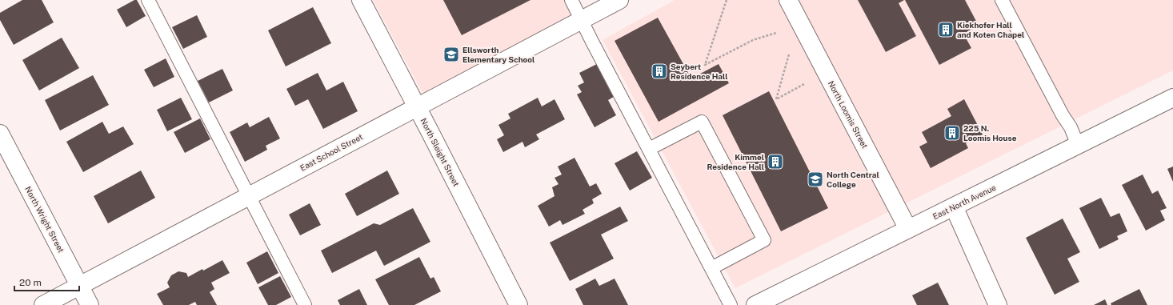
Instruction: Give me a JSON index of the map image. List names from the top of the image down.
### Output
{
  "streets": {
    "street": [
      "North Loomis Street",
      "East School Street",
      "North Sleight Street",
      "East North Avenue",
      "North Wright Street"
    ]
  },
  "crossings": [
    ["North Loomis Street", "East North Avenue"],
    ["East School Street", "North Sleight Street"],
    ["East School Street", "North Wright Street"]
  ],
  "places": {
    "building": [
      "Kiekhofer Hall and Koten Chapel",
      "Seybert Residence Hall",
      "225 N. Loomis House",
      "Kimmel Residence Hall"
    ],
    "school or university": ["Ellsworth Elementary School", "North Central College"]
  },
  "scale_bar": "20 m"
}
